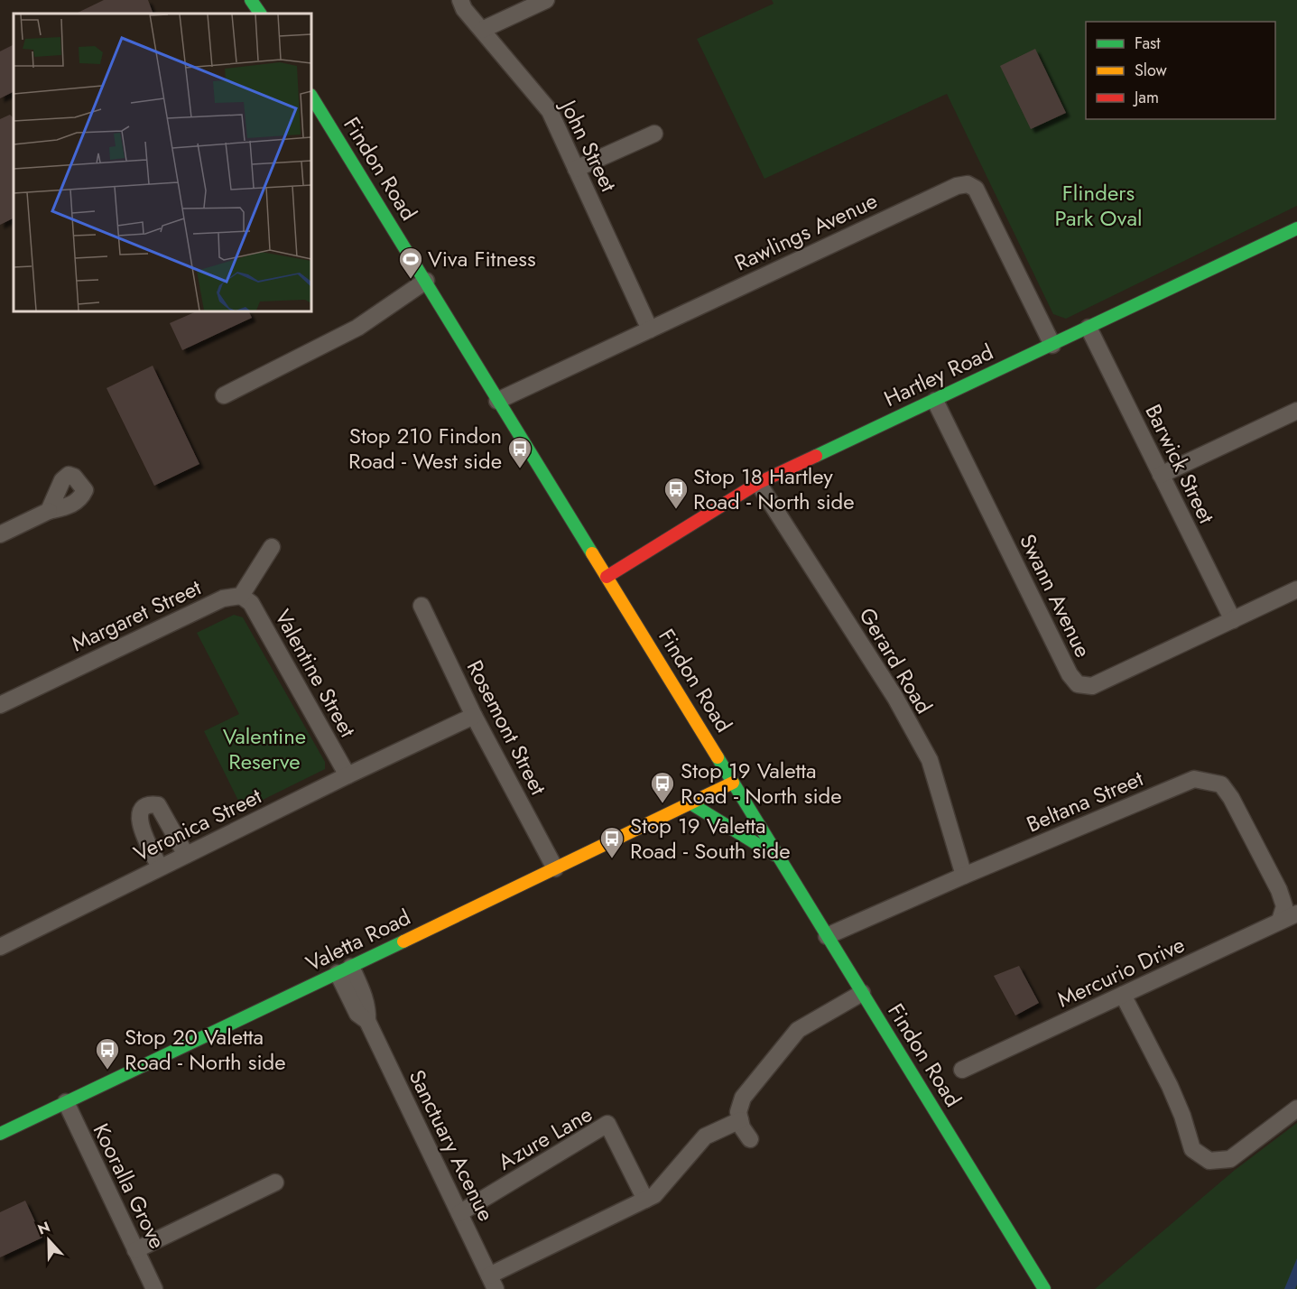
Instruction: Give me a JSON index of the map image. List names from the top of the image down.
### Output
{
  "streets": {
    "street": [
      "John Street",
      "Findon Road",
      "Rawlings Avenue",
      "Hartley Road",
      "Barwick Street",
      "Swann Avenue",
      "Margaret Street",
      "Gerard Road",
      "Valentine Street",
      "Rosemont Street",
      "Beltana Street",
      "Veronica Street",
      "Valetta Road",
      "Mercurio Drive",
      "Azure Lane",
      "Sanctuary Acenue",
      "Kooralla Grove"
    ]
  },
  "crossings": [
    ["John Street", "Rawlings Avenue"],
    ["Findon Road", "Rawlings Avenue"],
    ["Findon Road", "Hartley Road"],
    ["Findon Road", "Beltana Street"],
    ["Findon Road", "Valetta Road"],
    ["Rawlings Avenue", "Hartley Road"],
    ["Hartley Road", "Barwick Street"],
    ["Hartley Road", "Swann Avenue"],
    ["Hartley Road", "Gerard Road"],
    ["Barwick Street", "Swann Avenue"],
    ["Margaret Street", "Valentine Street"],
    ["Gerard Road", "Beltana Street"],
    ["Valentine Street", "Veronica Street"],
    ["Rosemont Street", "Veronica Street"],
    ["Rosemont Street", "Valetta Road"],
    ["Beltana Street", "Mercurio Drive"],
    ["Valetta Road", "Sanctuary Acenue"],
    ["Valetta Road", "Kooralla Grove"],
    ["Azure Lane", "Sanctuary Acenue"]
  ],
  "parks": ["Flinders Park Oval", "Valentine Reserve"],
  "places": {
    "sports": ["Viva Fitness"],
    "bus stop": [
      "Stop 210 Findon Road - West side",
      "Stop 18 Hartley Road - North side",
      "Stop 19 Valetta Road - North side",
      "Stop 19 Valetta Road - South side",
      "Stop 20 Valetta Road - North side"
    ]
  },
  "legend": ["Fast", "Slow", "Jam"],
  "north": "top"
}
